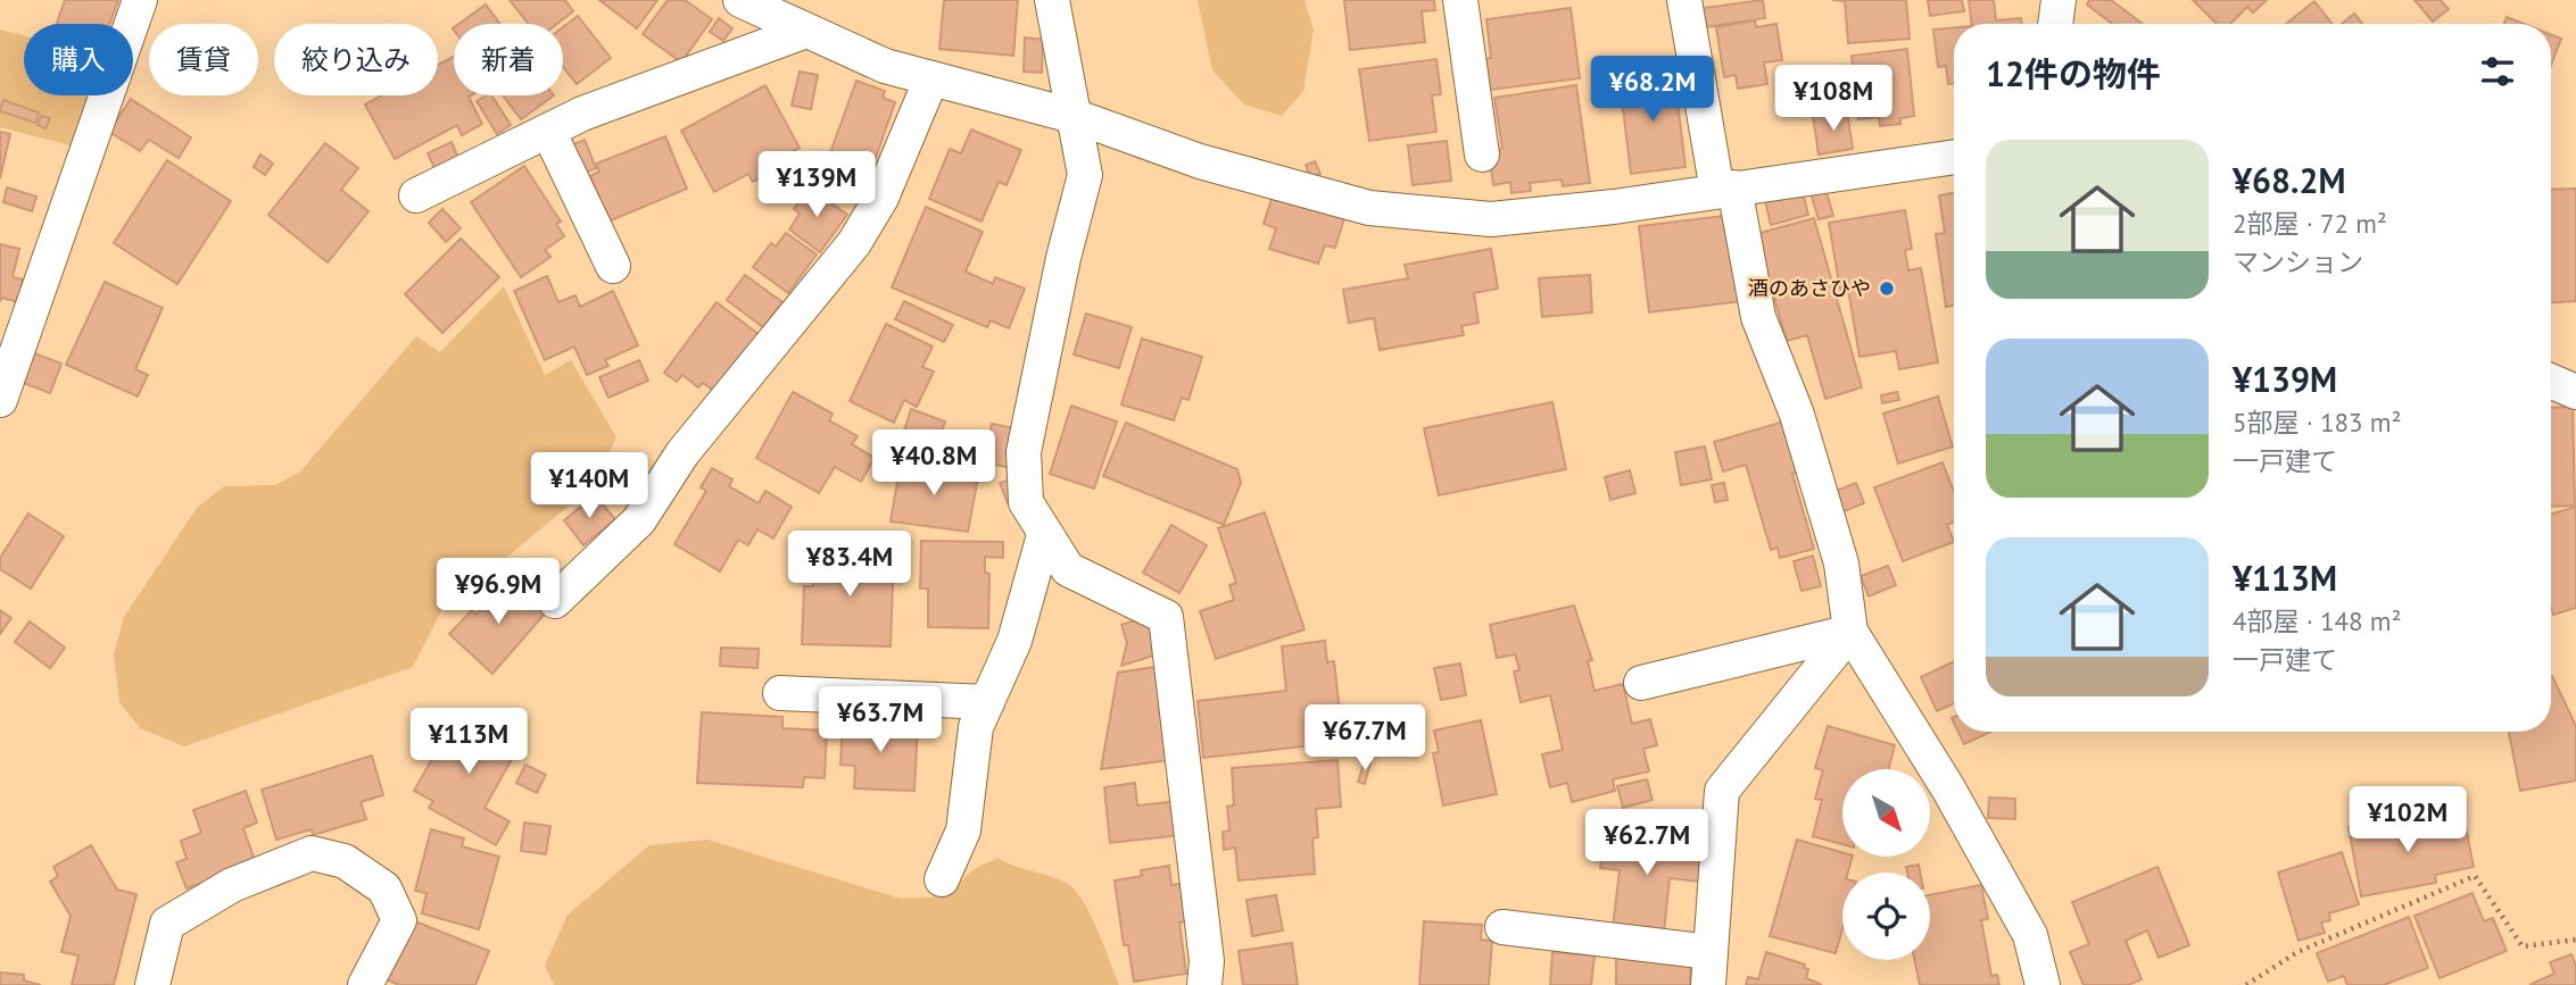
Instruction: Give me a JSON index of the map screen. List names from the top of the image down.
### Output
{
  "places": ["酒のあさひや"],
  "north": "bottom right",
  "page": {
    "chip": [
      "購入",
      "賃貸",
      "絞り込み",
      "新着"
    ],
    "heading": "12件の物件",
    "price": [
      "¥68.2M",
      "¥108M",
      "¥139M",
      "¥40.8M",
      "¥140M",
      "¥83.4M",
      "¥96.9M",
      "¥63.7M",
      "¥67.7M",
      "¥113M",
      "¥102M",
      "¥62.7M"
    ],
    "list": [
      {
        "name": "¥68.2M",
        "note": "2部屋 · 72 m² · マンション"
      },
      {
        "name": "¥139M",
        "note": "5部屋 · 183 m² · 一戸建て"
      },
      {
        "name": "¥113M",
        "note": "4部屋 · 148 m² · 一戸建て"
      }
    ]
  }
}
